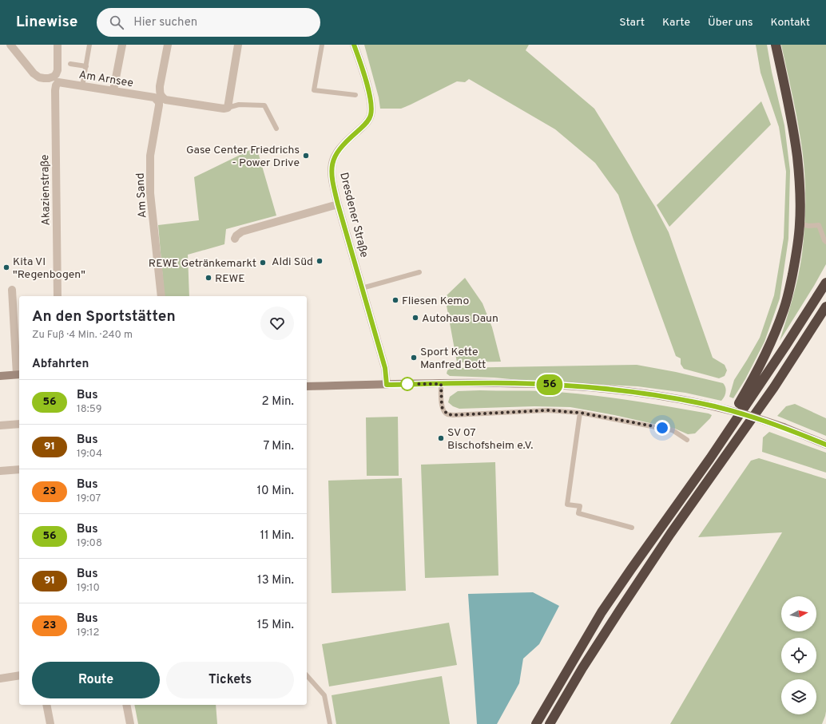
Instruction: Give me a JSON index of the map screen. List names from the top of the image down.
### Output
{
  "streets": {
    "street": [
      "Am Arnsee",
      "Akazienstraße",
      "Am Sand",
      "Dresdener Straße"
    ]
  },
  "crossings": [
    ["Am Arnsee", "Akazienstraße"],
    ["Am Arnsee", "Am Sand"]
  ],
  "places": [
    "Gase Center Friedrichs - Power Drive",
    "Aldi Süd",
    "REWE Getränkemarkt",
    "Kita VI \"Regenbogen\"",
    "REWE",
    "Fliesen Kemo",
    "Autohaus Daun",
    "Sport Kette Manfred Bott",
    "SV 07 Bischofsheim e.V."
  ],
  "lines": ["bus line 56"],
  "north": "right",
  "page": {
    "header": "Linewise",
    "search": "Hier suchen",
    "nav": [
      "Start",
      "Karte",
      "Über uns",
      "Kontakt"
    ],
    "on_map": "56",
    "heading": [
      ["An den Sportstätten", "Zu Fuß · 4 Min. · 240 m"],
      "Abfahrten"
    ],
    "list": [
      {
        "mark": "56",
        "name": "Bus",
        "note": "18:59",
        "value": "2 Min."
      },
      {
        "mark": "91",
        "name": "Bus",
        "note": "19:04",
        "value": "7 Min."
      },
      {
        "mark": "23",
        "name": "Bus",
        "note": "19:07",
        "value": "10 Min."
      },
      {
        "mark": "56",
        "name": "Bus",
        "note": "19:08",
        "value": "11 Min."
      },
      {
        "mark": "91",
        "name": "Bus",
        "note": "19:10",
        "value": "13 Min."
      },
      {
        "mark": "23",
        "name": "Bus",
        "note": "19:12",
        "value": "15 Min."
      }
    ],
    "buttons": ["Route", "Tickets"]
  }
}
